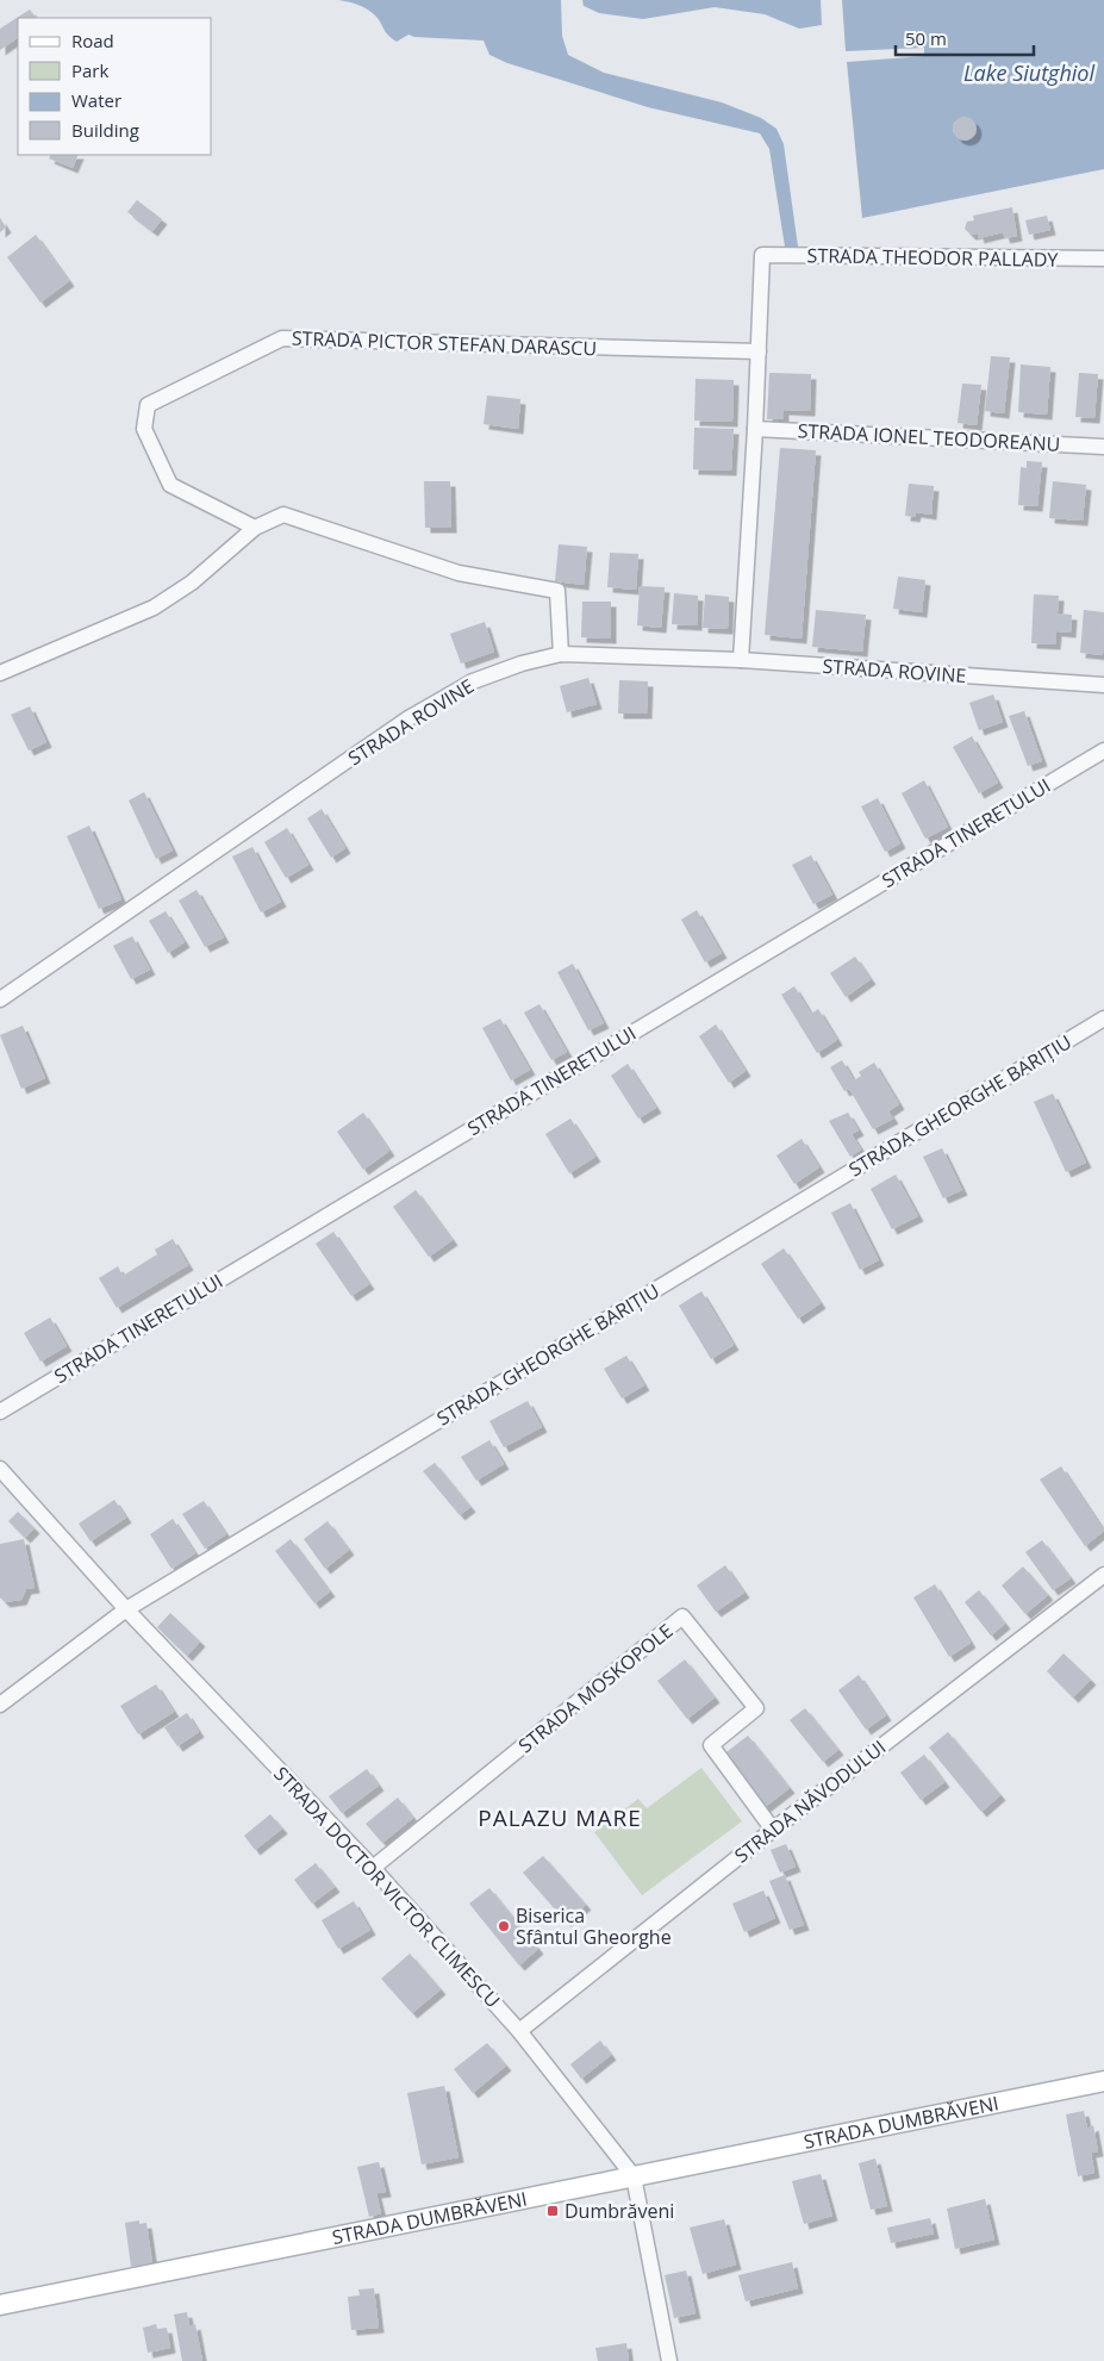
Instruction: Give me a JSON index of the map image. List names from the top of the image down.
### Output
{
  "streets": {
    "street": [
      "STRADA THEODOR PALLADY",
      "STRADA PICTOR STEFAN DARASCU",
      "STRADA IONEL TEODOREANU",
      "STRADA ROVINE",
      "STRADA TINERETULUI",
      "STRADA GHEORGHE BARIȚIU",
      "STRADA MOSKOPOLE",
      "STRADA NĂVODULUI",
      "STRADA DOCTOR VICTOR CLIMESCU",
      "STRADA DUMBRĂVENI"
    ]
  },
  "crossings": [
    ["STRADA THEODOR PALLADY", "STRADA PICTOR STEFAN DARASCU"],
    ["STRADA GHEORGHE BARIȚIU", "STRADA DOCTOR VICTOR CLIMESCU"],
    ["STRADA MOSKOPOLE", "STRADA NĂVODULUI"],
    ["STRADA MOSKOPOLE", "STRADA DOCTOR VICTOR CLIMESCU"],
    ["STRADA NĂVODULUI", "STRADA DOCTOR VICTOR CLIMESCU"],
    ["STRADA DOCTOR VICTOR CLIMESCU", "STRADA DUMBRĂVENI"]
  ],
  "districts": ["PALAZU MARE"],
  "water": ["Lake Siutghiol"],
  "places": {
    "other": ["Biserica Sfântul Gheorghe"],
    "transit": ["Dumbrăveni"]
  },
  "legend": [
    "Road",
    "Park",
    "Water",
    "Building"
  ],
  "scale_bar": "50 m"
}
